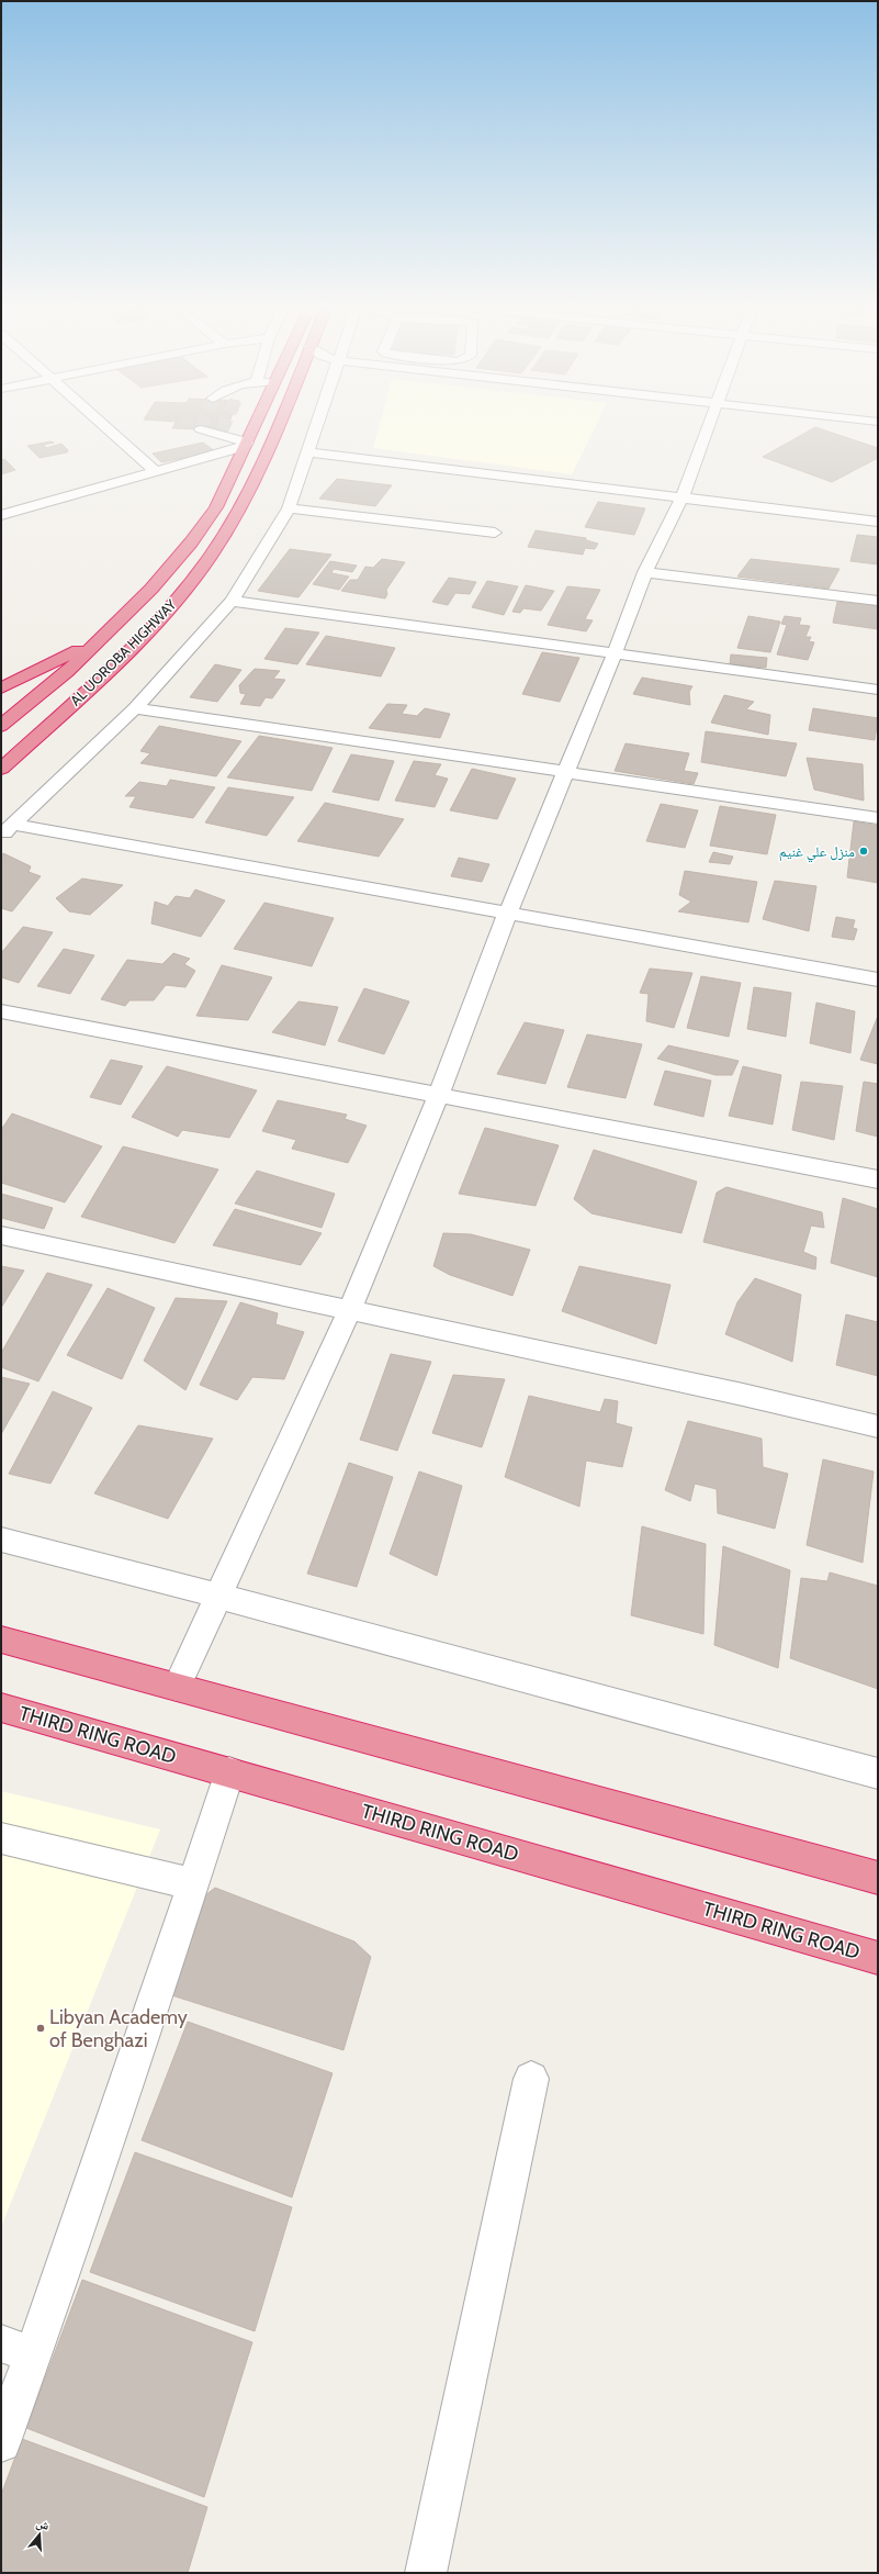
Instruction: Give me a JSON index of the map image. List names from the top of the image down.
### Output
{
  "streets": {
    "highway": ["AL UOROBA HIGHWAY", "THIRD RING ROAD"]
  },
  "places": ["منزل علي غنيم", "Libyan Academy of Benghazi"],
  "north": "top"
}
